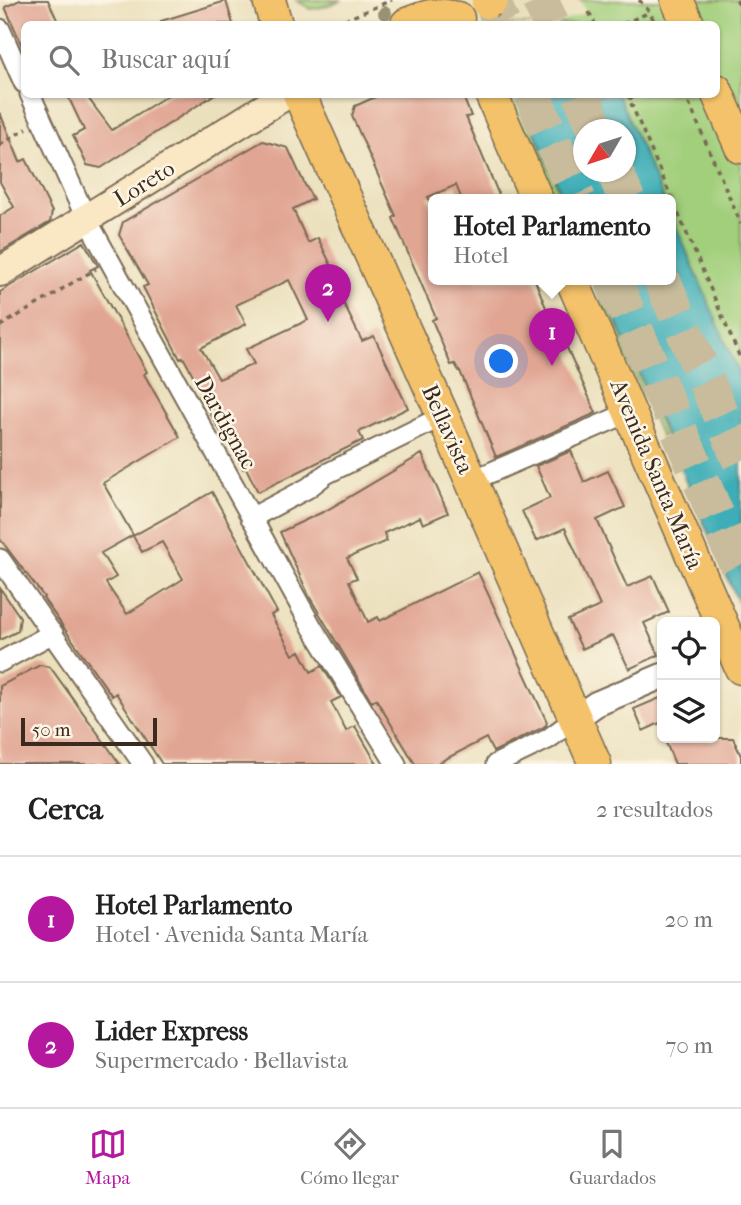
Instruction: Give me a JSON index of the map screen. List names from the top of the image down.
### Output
{
  "streets": {
    "main road": ["Loreto", "Bellavista", "Avenida Santa María"],
    "street": ["Dardignac"]
  },
  "crossings": [
    ["Loreto", "Dardignac"]
  ],
  "scale_bar": "50 m",
  "north": "bottom left",
  "page": {
    "search": "Buscar aquí",
    "popup": ["Hotel Parlamento", "Hotel"],
    "pins": ["2", "1"],
    "scale": "50 m",
    "heading": ["Cerca", "2 resultados"],
    "list": [
      {
        "mark": "1",
        "name": "Hotel Parlamento",
        "note": "Hotel · Avenida Santa María",
        "value": "20 m"
      },
      {
        "mark": "2",
        "name": "Lider Express",
        "note": "Supermercado · Bellavista",
        "value": "70 m"
      }
    ],
    "nav": ["Mapa", "Cómo llegar", "Guardados"]
  }
}
